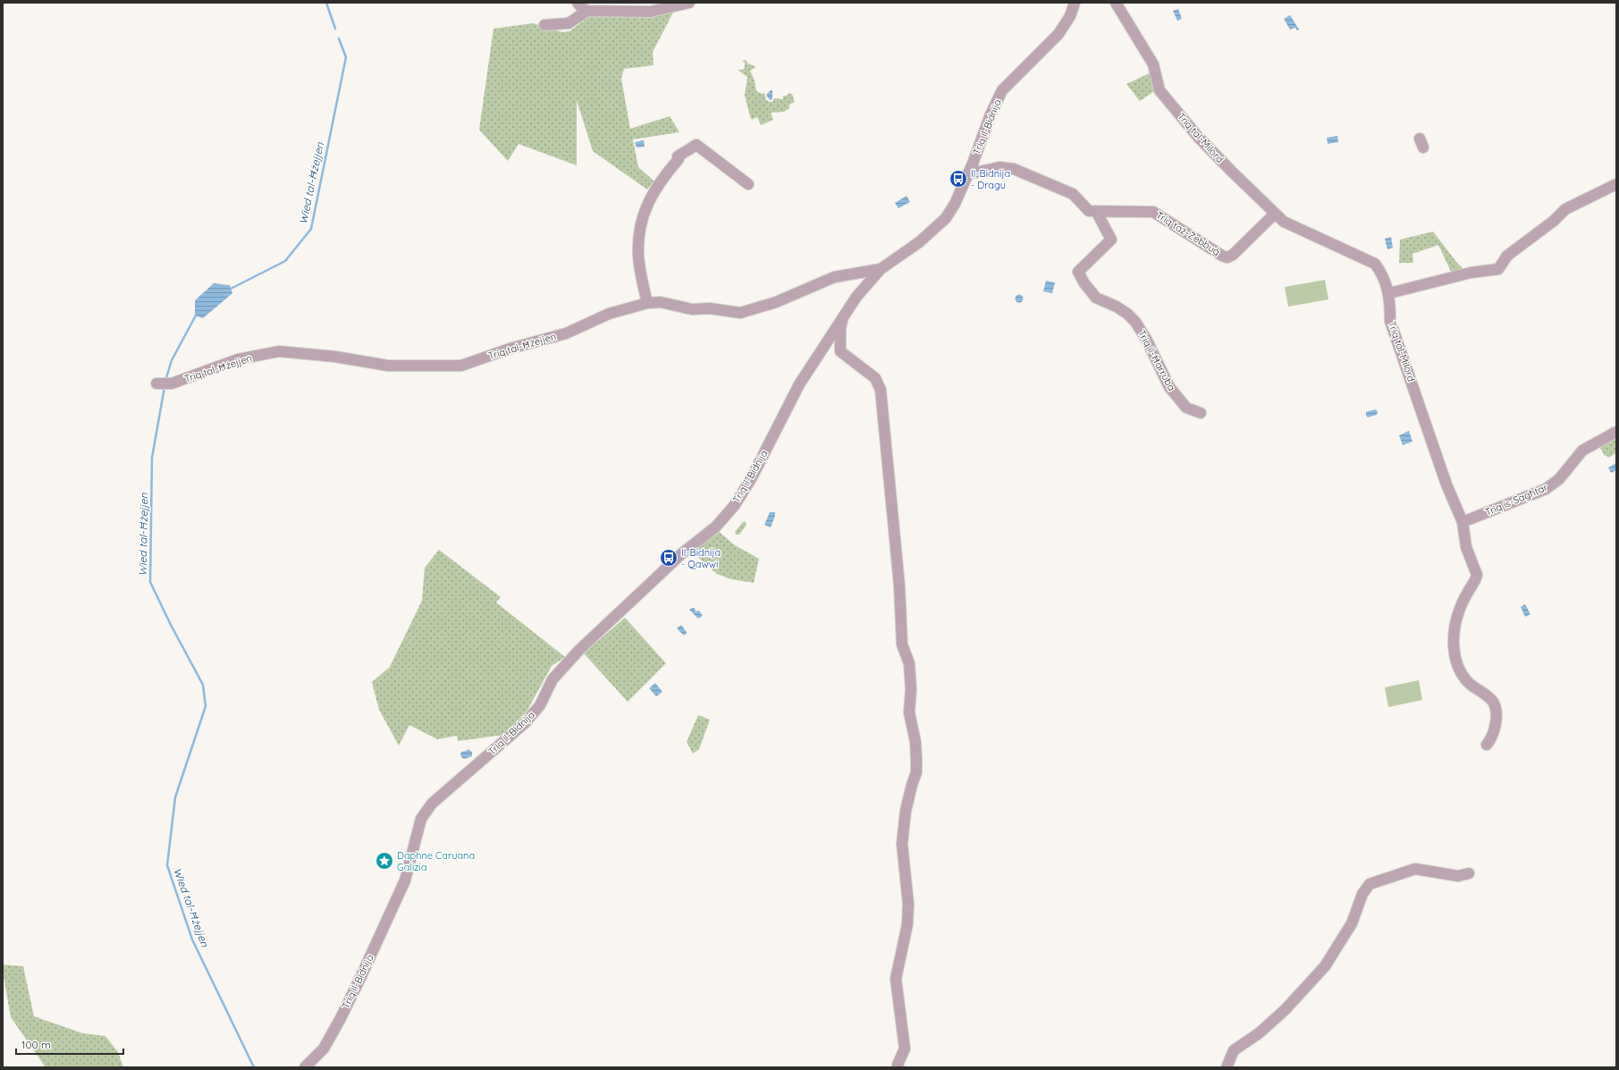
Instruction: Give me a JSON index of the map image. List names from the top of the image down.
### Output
{
  "streets": {
    "street": [
      "Triq il-Bidnija",
      "Triq tal-Milord",
      "Triq taż-Żebbuġ",
      "Triq tal-Ħżejjen",
      "Triq il-Ħarruba",
      "Triq is-Sagħtar"
    ]
  },
  "crossings": [
    ["Triq il-Bidnija", "Triq taż-Żebbuġ"],
    ["Triq il-Bidnija", "Triq tal-Ħżejjen"],
    ["Triq tal-Milord", "Triq taż-Żebbuġ"],
    ["Triq tal-Milord", "Triq is-Sagħtar"],
    ["Triq taż-Żebbuġ", "Triq il-Ħarruba"]
  ],
  "water": ["Wied tal-Ħżejjen"],
  "places": {
    "bus stop": ["Il-Bidnija - Dragu", "Il-Bidnija - Qawwi"],
    "place": ["Daphne Caruana Galizia"]
  },
  "scale_bar": "100 m"
}
